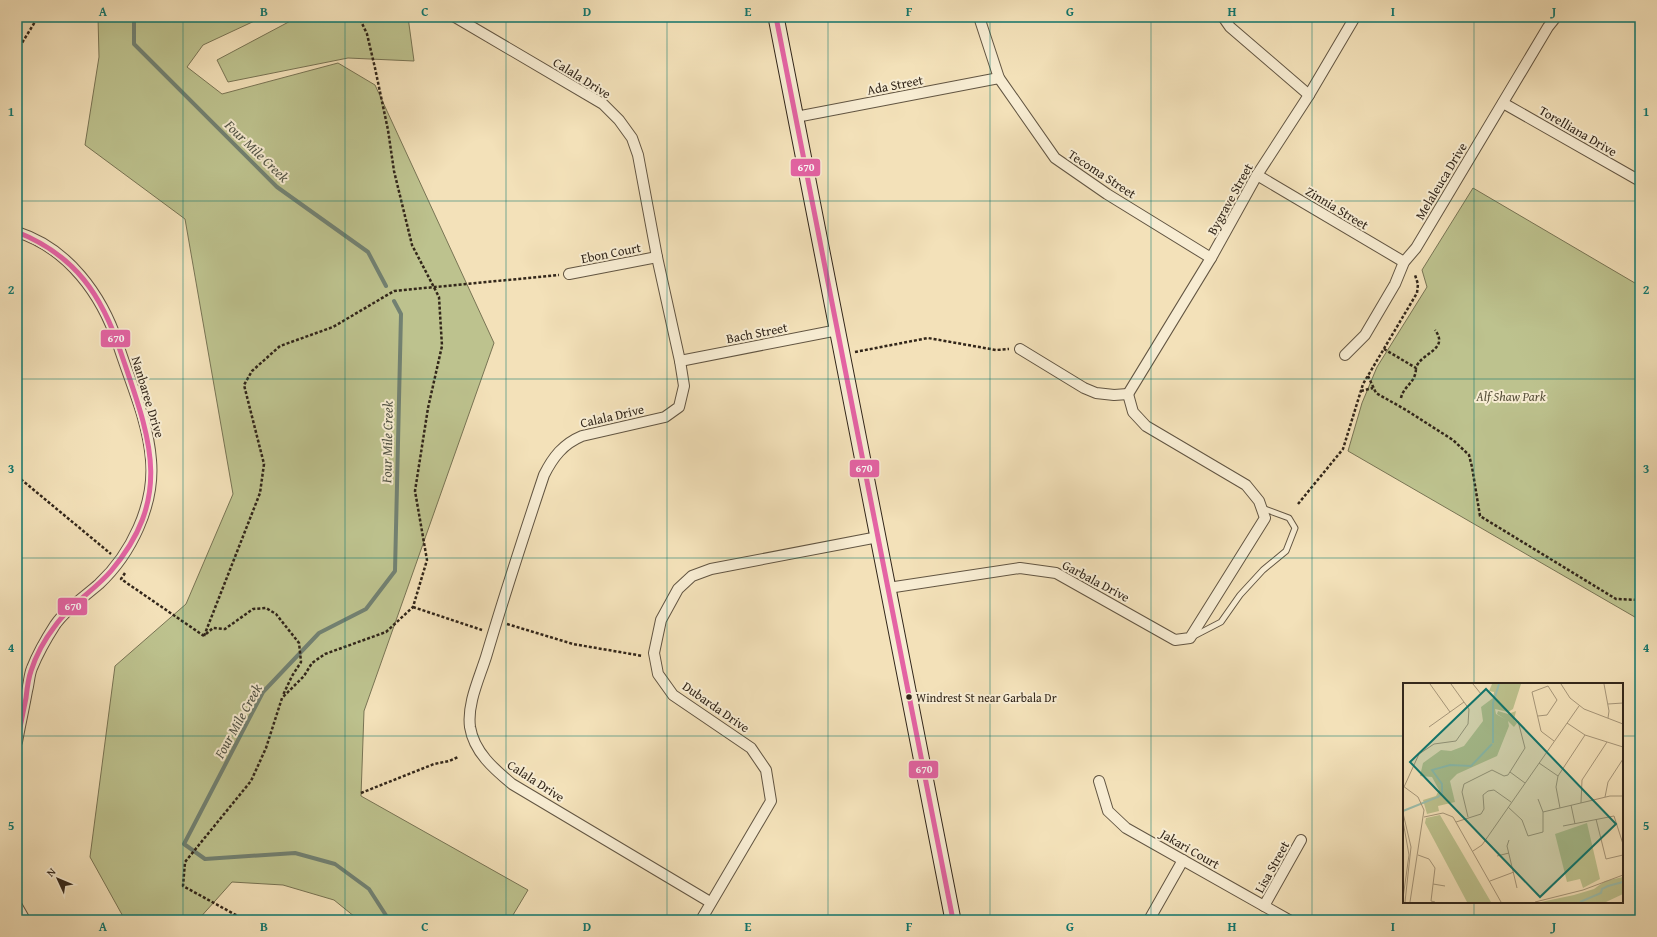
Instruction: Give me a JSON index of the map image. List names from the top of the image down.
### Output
{
  "streets": {
    "street": [
      "Calala Drive",
      "Ada Street",
      "Torelliana Drive",
      "Tecoma Street",
      "Melaleuca Drive",
      "Bygrave Street",
      "Zinnia Street",
      "Ebon Court",
      "Bach Street",
      "Nanbaree Drive",
      "Garbala Drive",
      "Dubarda Drive",
      "Jakari Court",
      "Lisa Street"
    ]
  },
  "crossings": [
    ["Calala Drive", "Ebon Court"],
    ["Calala Drive", "Bach Street"],
    ["Calala Drive", "Dubarda Drive"],
    ["Ada Street", "Tecoma Street"],
    ["Torelliana Drive", "Melaleuca Drive"],
    ["Tecoma Street", "Bygrave Street"],
    ["Melaleuca Drive", "Zinnia Street"],
    ["Bygrave Street", "Zinnia Street"],
    ["Jakari Court", "Lisa Street"]
  ],
  "water": ["Four Mile Creek"],
  "parks": ["Alf Shaw Park"],
  "places": ["Windrest St near Garbala Dr"],
  "lines": ["transit line 670"],
  "north": "top left",
  "grid": {
    "columns": [
      "A",
      "B",
      "C",
      "D",
      "E",
      "F",
      "G",
      "H",
      "I",
      "J"
    ],
    "rows": [
      "1",
      "2",
      "3",
      "4",
      "5"
    ]
  }
}
